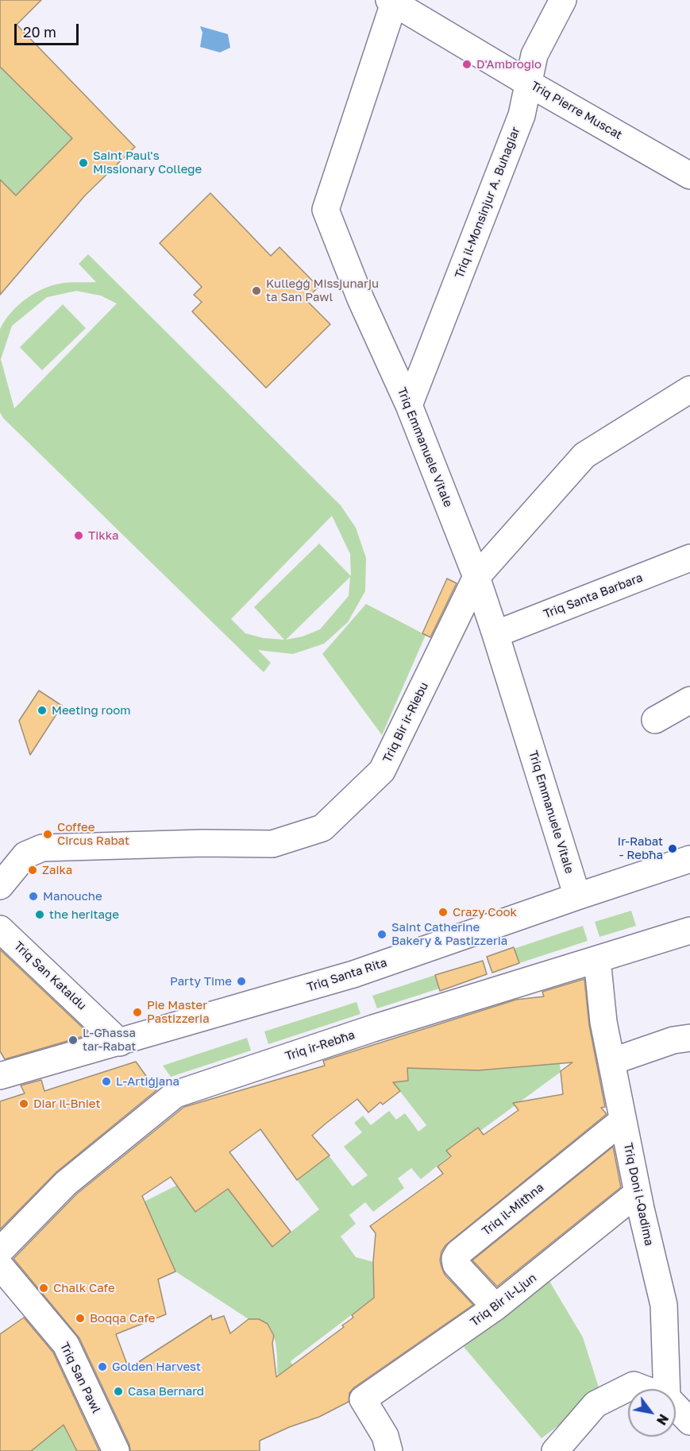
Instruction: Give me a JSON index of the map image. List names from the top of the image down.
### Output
{
  "streets": {
    "street": [
      "Triq Pierre Muscat",
      "Triq il-Monsinjur A. Buhagiar",
      "Triq Emmanuele Vitale",
      "Triq Santa Barbara",
      "Triq Bir ir-Riebu",
      "Triq Santa Rita",
      "Triq San Kataldu",
      "Triq ir-Rebħa",
      "Triq Doni l-Qadima",
      "Triq il-Mitħna",
      "Triq Bir il-Ljun",
      "Triq San Pawl"
    ]
  },
  "crossings": [
    ["Triq Pierre Muscat", "Triq il-Monsinjur A. Buhagiar"],
    ["Triq Pierre Muscat", "Triq Emmanuele Vitale"],
    ["Triq il-Monsinjur A. Buhagiar", "Triq Emmanuele Vitale"],
    ["Triq Emmanuele Vitale", "Triq Santa Barbara"],
    ["Triq Emmanuele Vitale", "Triq Bir ir-Riebu"],
    ["Triq Emmanuele Vitale", "Triq Santa Rita"],
    ["Triq Santa Rita", "Triq San Kataldu"],
    ["Triq ir-Rebħa", "Triq Doni l-Qadima"],
    ["Triq Doni l-Qadima", "Triq il-Mitħna"],
    ["Triq Doni l-Qadima", "Triq Bir il-Ljun"],
    ["Triq il-Mitħna", "Triq Bir il-Ljun"]
  ],
  "places": [
    "D'Ambrogio",
    "Saint Paul's Missionary College",
    "Kulleġġ Missjunarju ta San Pawl",
    "Tikka",
    "Meeting room",
    "Coffee Circus Rabat",
    "Ir-Rabat - Rebħa",
    "Zaika",
    "Manouche",
    "Crazy Cook",
    "the heritage",
    "Saint Catherine Bakery & Pastizzeria",
    "Party Time",
    "Pie Master Pastizzeria",
    "L-Għassa tar-Rabat",
    "L-Artiġjana",
    "Diar il-Bniet",
    "Chalk Cafe",
    "Boqqa Cafe",
    "Golden Harvest",
    "Casa Bernard"
  ],
  "scale_bar": "20 m",
  "north": "bottom right"
}
